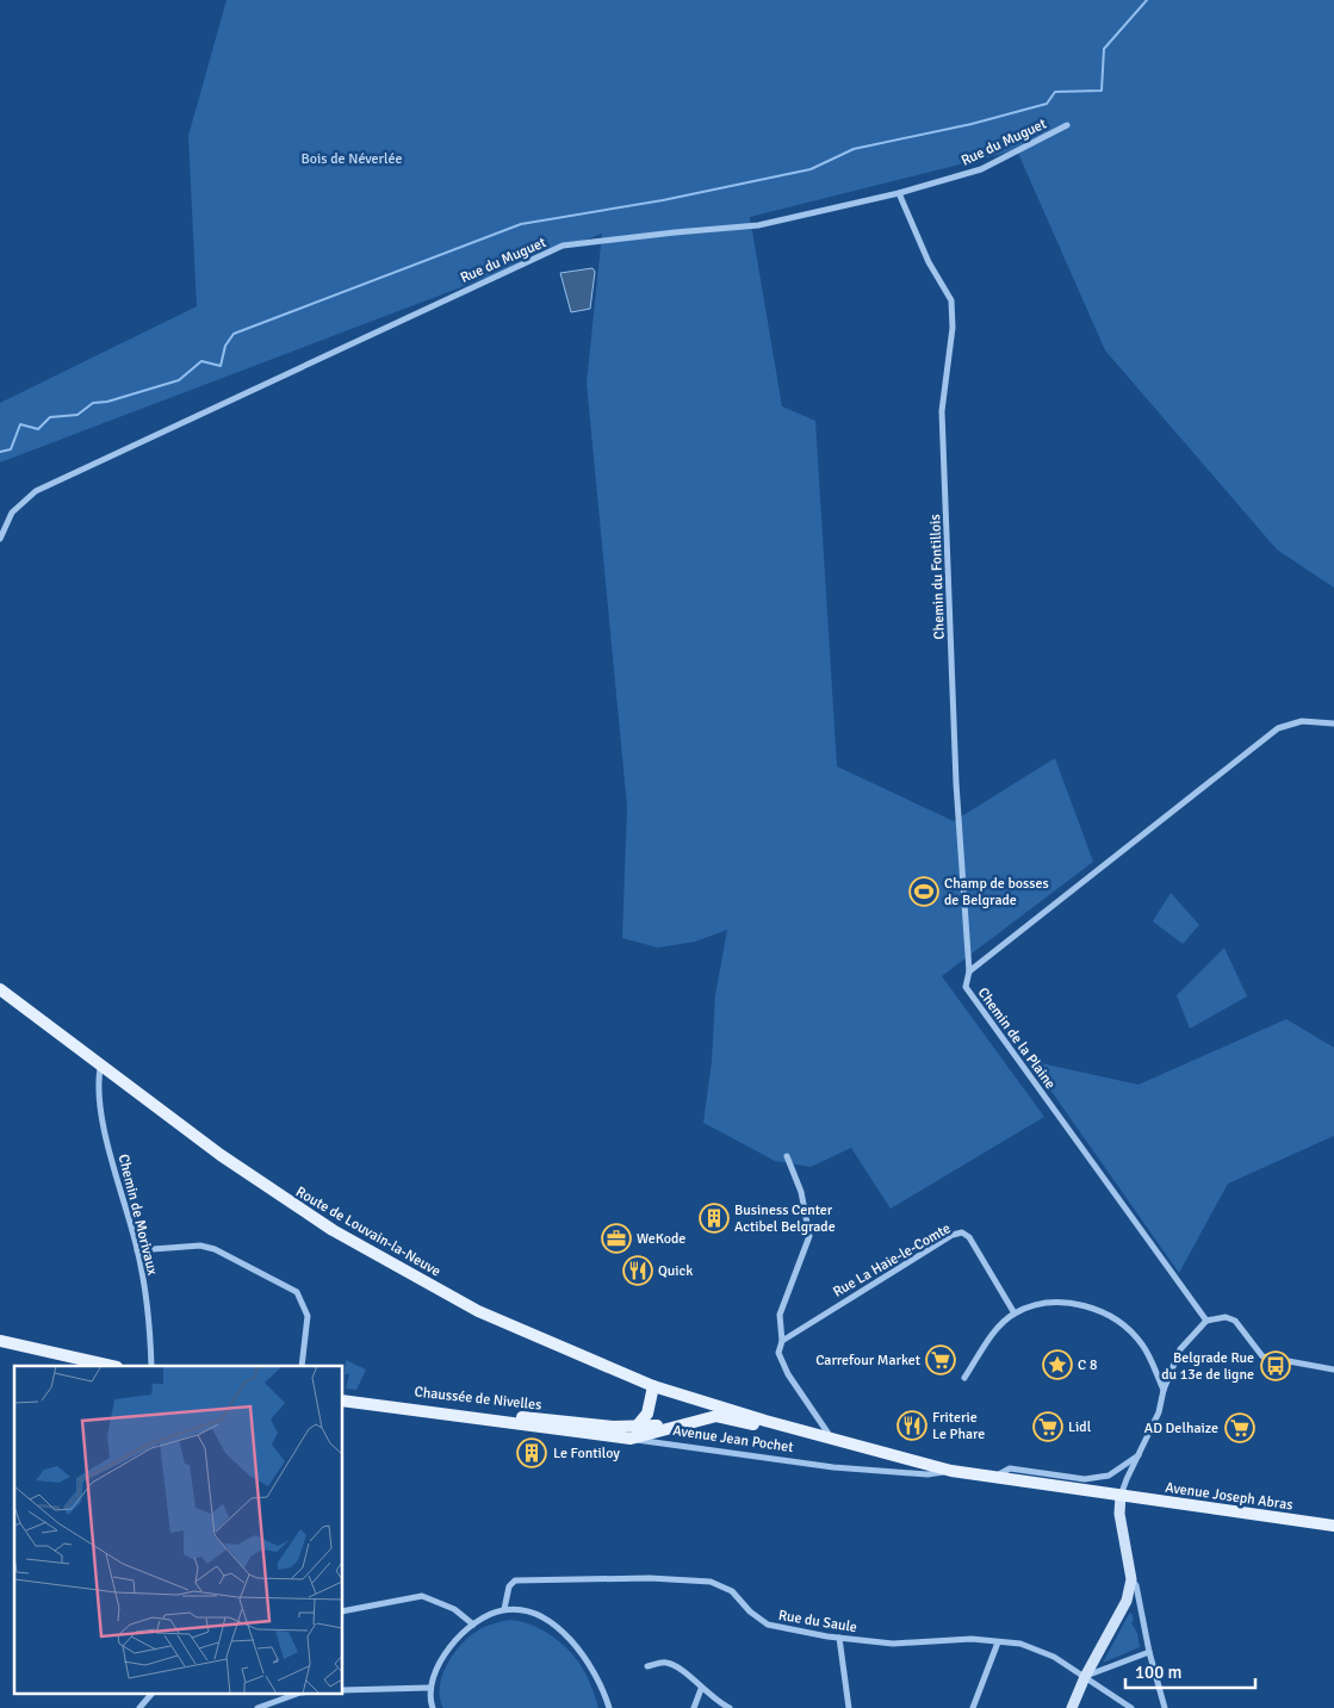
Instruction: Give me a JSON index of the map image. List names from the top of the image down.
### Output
{
  "streets": {
    "main road": [
      "Route de Louvain-la-Neuve",
      "Chaussée de Nivelles",
      "Avenue Jean Pochet",
      "Avenue Joseph Abras"
    ],
    "street": [
      "Rue du Muguet",
      "Chemin du Fontillois",
      "Chemin de la Plaine",
      "Chemin de Morivaux",
      "Rue La Haie-le-Comte",
      "Rue du Saule"
    ]
  },
  "crossings": [
    ["Rue du Muguet", "Chemin du Fontillois"],
    ["Chemin du Fontillois", "Chemin de la Plaine"],
    ["Chemin de Morivaux", "Route de Louvain-la-Neuve"],
    ["Chaussée de Nivelles", "Avenue Jean Pochet"],
    ["Avenue Jean Pochet", "Avenue Joseph Abras"]
  ],
  "parks": ["Bois de Néverlée"],
  "places": {
    "sports": ["Champ de bosses de Belgrade"],
    "building": ["Business Center Actibel Belgrade", "Le Fontiloy"],
    "office": ["WeKode"],
    "restaurant": ["Quick", "Friterie Le Phare"],
    "supermarket": ["Carrefour Market", "Lidl", "AD Delhaize"],
    "place": ["C 8"],
    "bus stop": ["Belgrade Rue du 13e de ligne"]
  },
  "scale_bar": "100 m"
}
